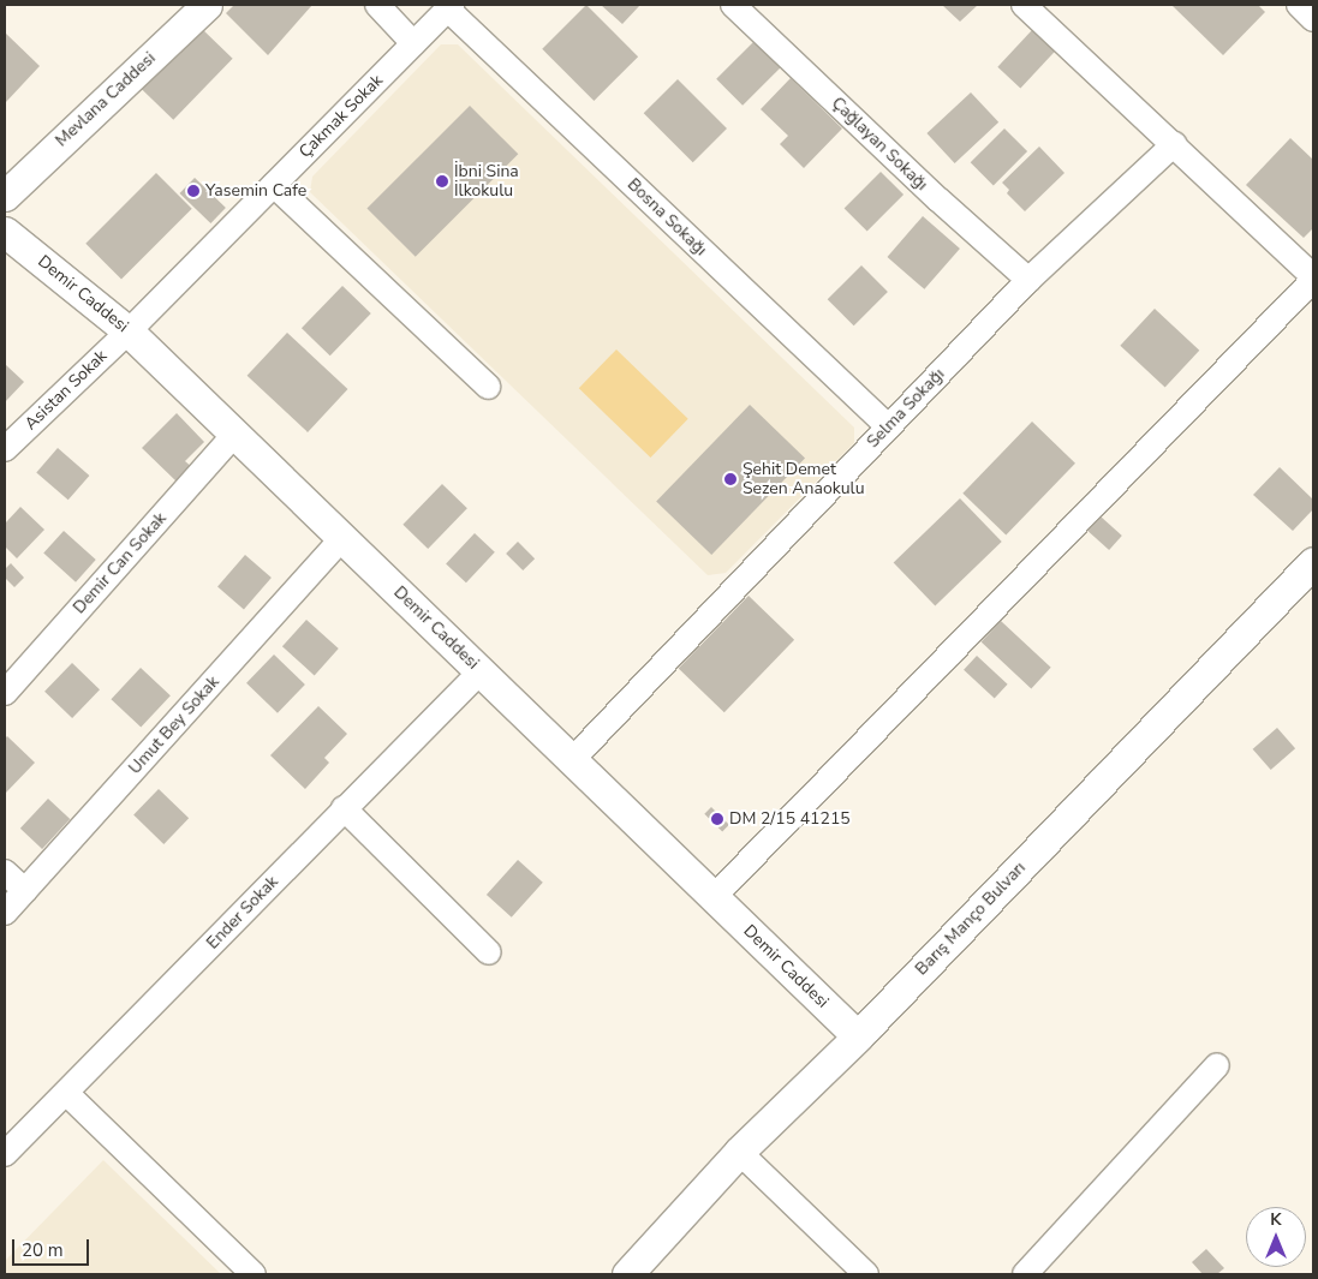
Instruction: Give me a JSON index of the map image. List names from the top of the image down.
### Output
{
  "streets": {
    "street": [
      "Mevlana Caddesi",
      "Çakmak Sokak",
      "Çağlayan Sokağı",
      "Bosna Sokağı",
      "Demir Caddesi",
      "Asistan Sokak",
      "Selma Sokağı",
      "Demir Can Sokak",
      "Umut Bey Sokak",
      "Ender Sokak",
      "Barış Manço Bulvarı"
    ]
  },
  "crossings": [
    ["Çakmak Sokak", "Bosna Sokağı"],
    ["Çakmak Sokak", "Demir Caddesi"],
    ["Çakmak Sokak", "Asistan Sokak"],
    ["Çağlayan Sokağı", "Selma Sokağı"],
    ["Bosna Sokağı", "Selma Sokağı"],
    ["Demir Caddesi", "Asistan Sokak"],
    ["Demir Caddesi", "Selma Sokağı"],
    ["Demir Caddesi", "Demir Can Sokak"],
    ["Demir Caddesi", "Umut Bey Sokak"],
    ["Demir Caddesi", "Ender Sokak"],
    ["Demir Caddesi", "Barış Manço Bulvarı"]
  ],
  "places": [
    "İbni Sina İlkokulu",
    "Yasemin Cafe",
    "Şehit Demet Sezen Anaokulu",
    "DM 2/15 41215"
  ],
  "scale_bar": "20 m",
  "north": "top"
}
